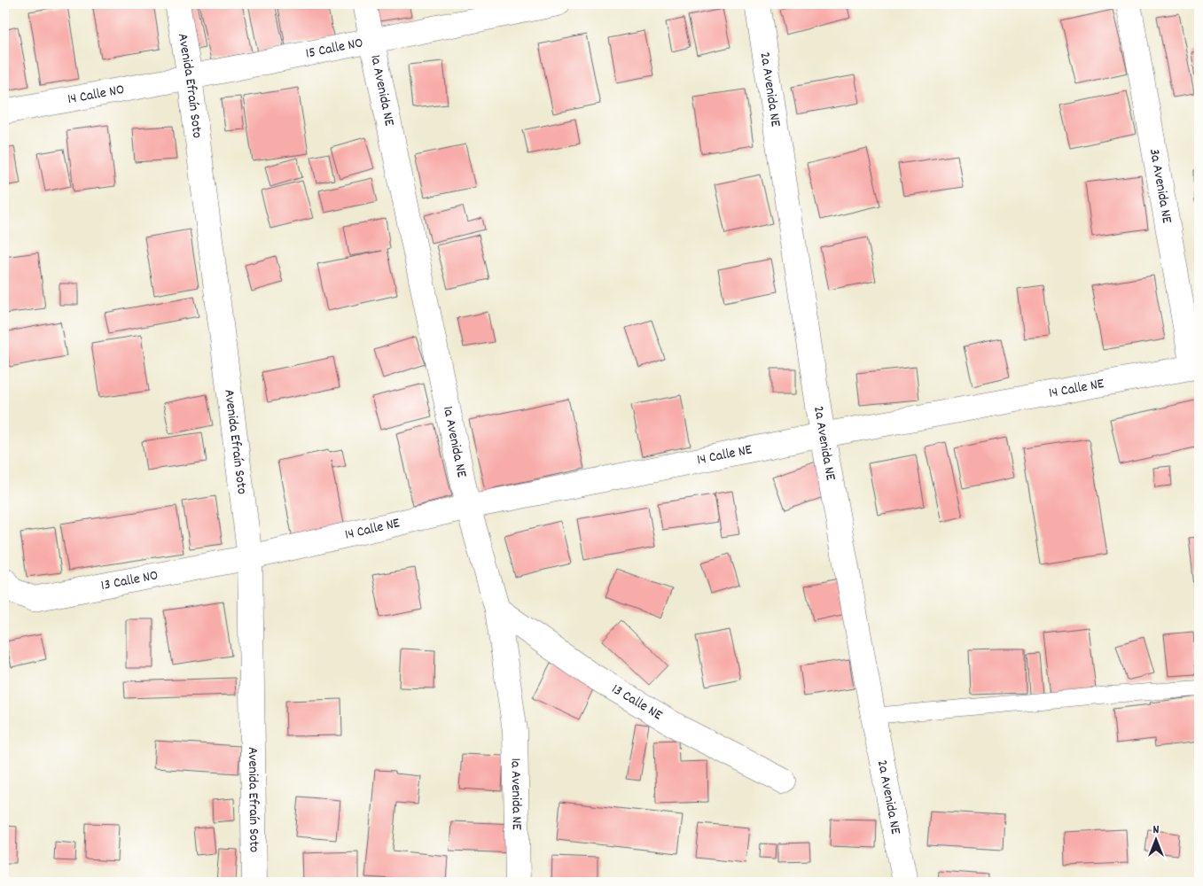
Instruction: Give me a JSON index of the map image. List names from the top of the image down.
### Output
{
  "streets": {
    "street": [
      "15 Calle NO",
      "Avenida Efraín Soto",
      "2a Avenida NE",
      "1a Avenida NE",
      "14 Calle NO",
      "3a Avenida NE",
      "14 Calle NE",
      "13 Calle NO",
      "13 Calle NE"
    ]
  },
  "crossings": [
    ["15 Calle NO", "Avenida Efraín Soto"],
    ["15 Calle NO", "1a Avenida NE"],
    ["15 Calle NO", "14 Calle NO"],
    ["Avenida Efraín Soto", "14 Calle NO"],
    ["Avenida Efraín Soto", "14 Calle NE"],
    ["Avenida Efraín Soto", "13 Calle NO"],
    ["2a Avenida NE", "14 Calle NE"],
    ["1a Avenida NE", "14 Calle NE"],
    ["1a Avenida NE", "13 Calle NE"],
    ["3a Avenida NE", "14 Calle NE"],
    ["14 Calle NE", "13 Calle NO"]
  ],
  "north": "top"
}
